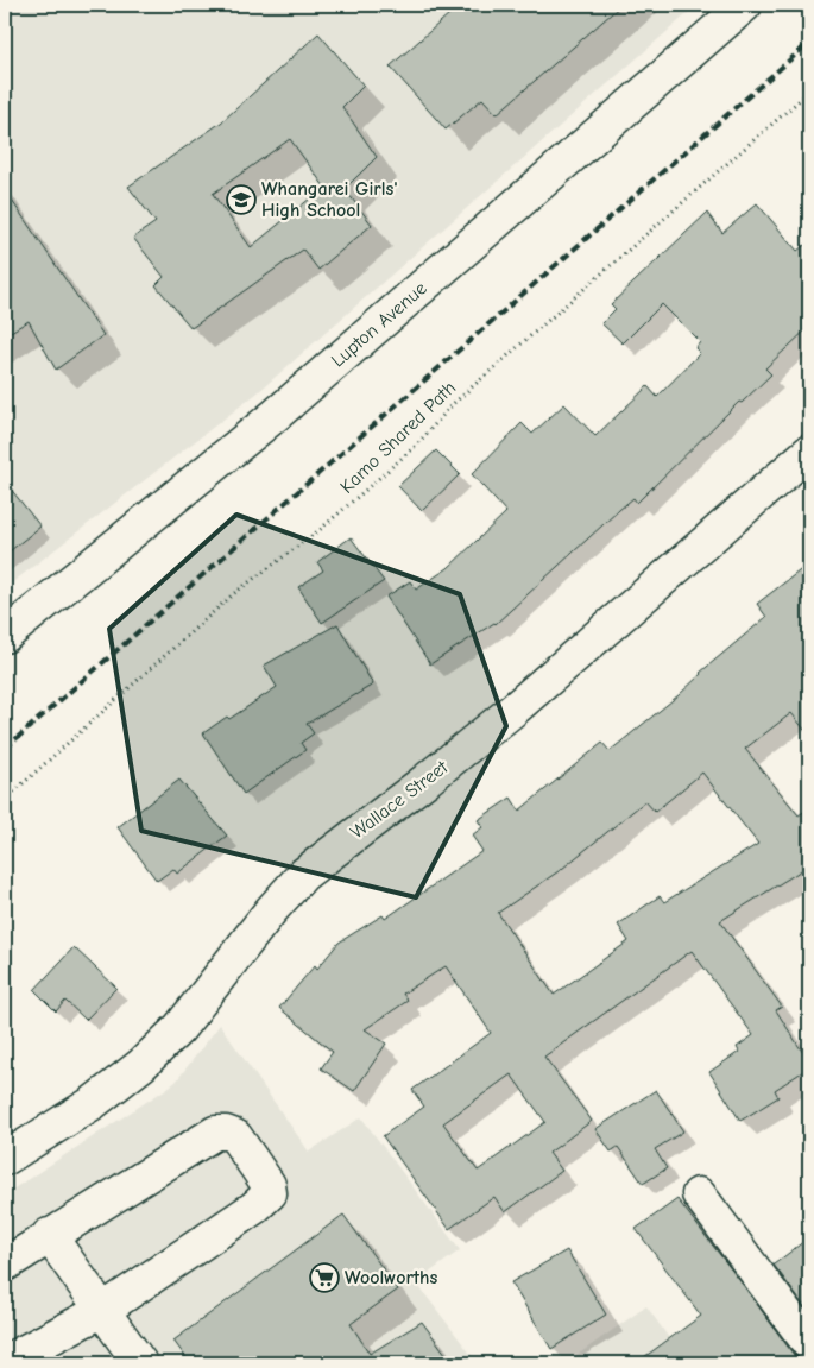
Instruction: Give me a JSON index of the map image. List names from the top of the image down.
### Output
{
  "streets": {
    "street": ["Lupton Avenue", "Wallace Street"],
    "path": ["Kamo Shared Path"]
  },
  "places": {
    "school or university": ["Whangarei Girls' High School"],
    "supermarket": ["Woolworths"]
  }
}
